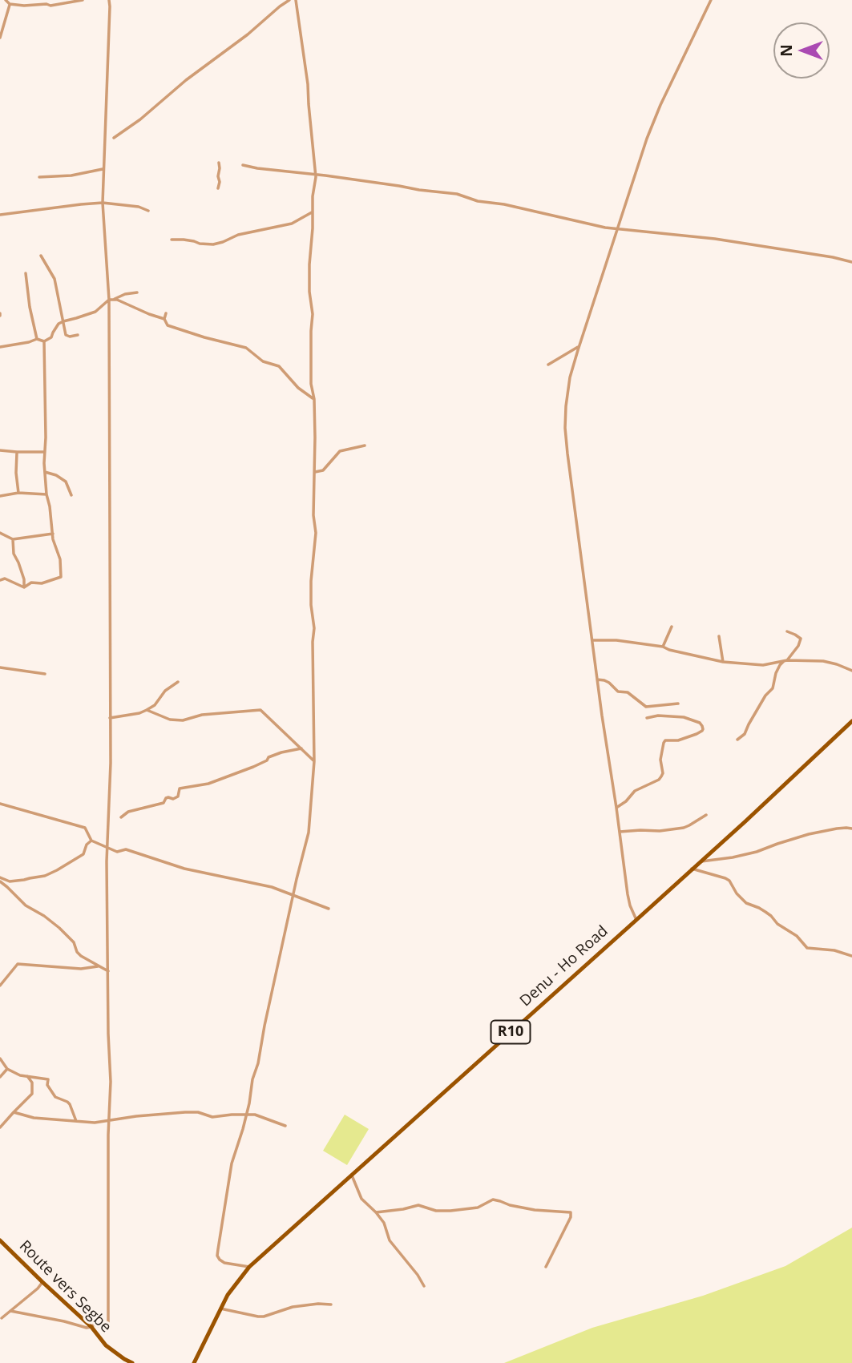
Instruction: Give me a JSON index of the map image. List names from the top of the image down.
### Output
{
  "streets": {
    "main road": ["Denu - Ho Road", "R10", "Route vers Segbe"]
  },
  "north": "left"
}
